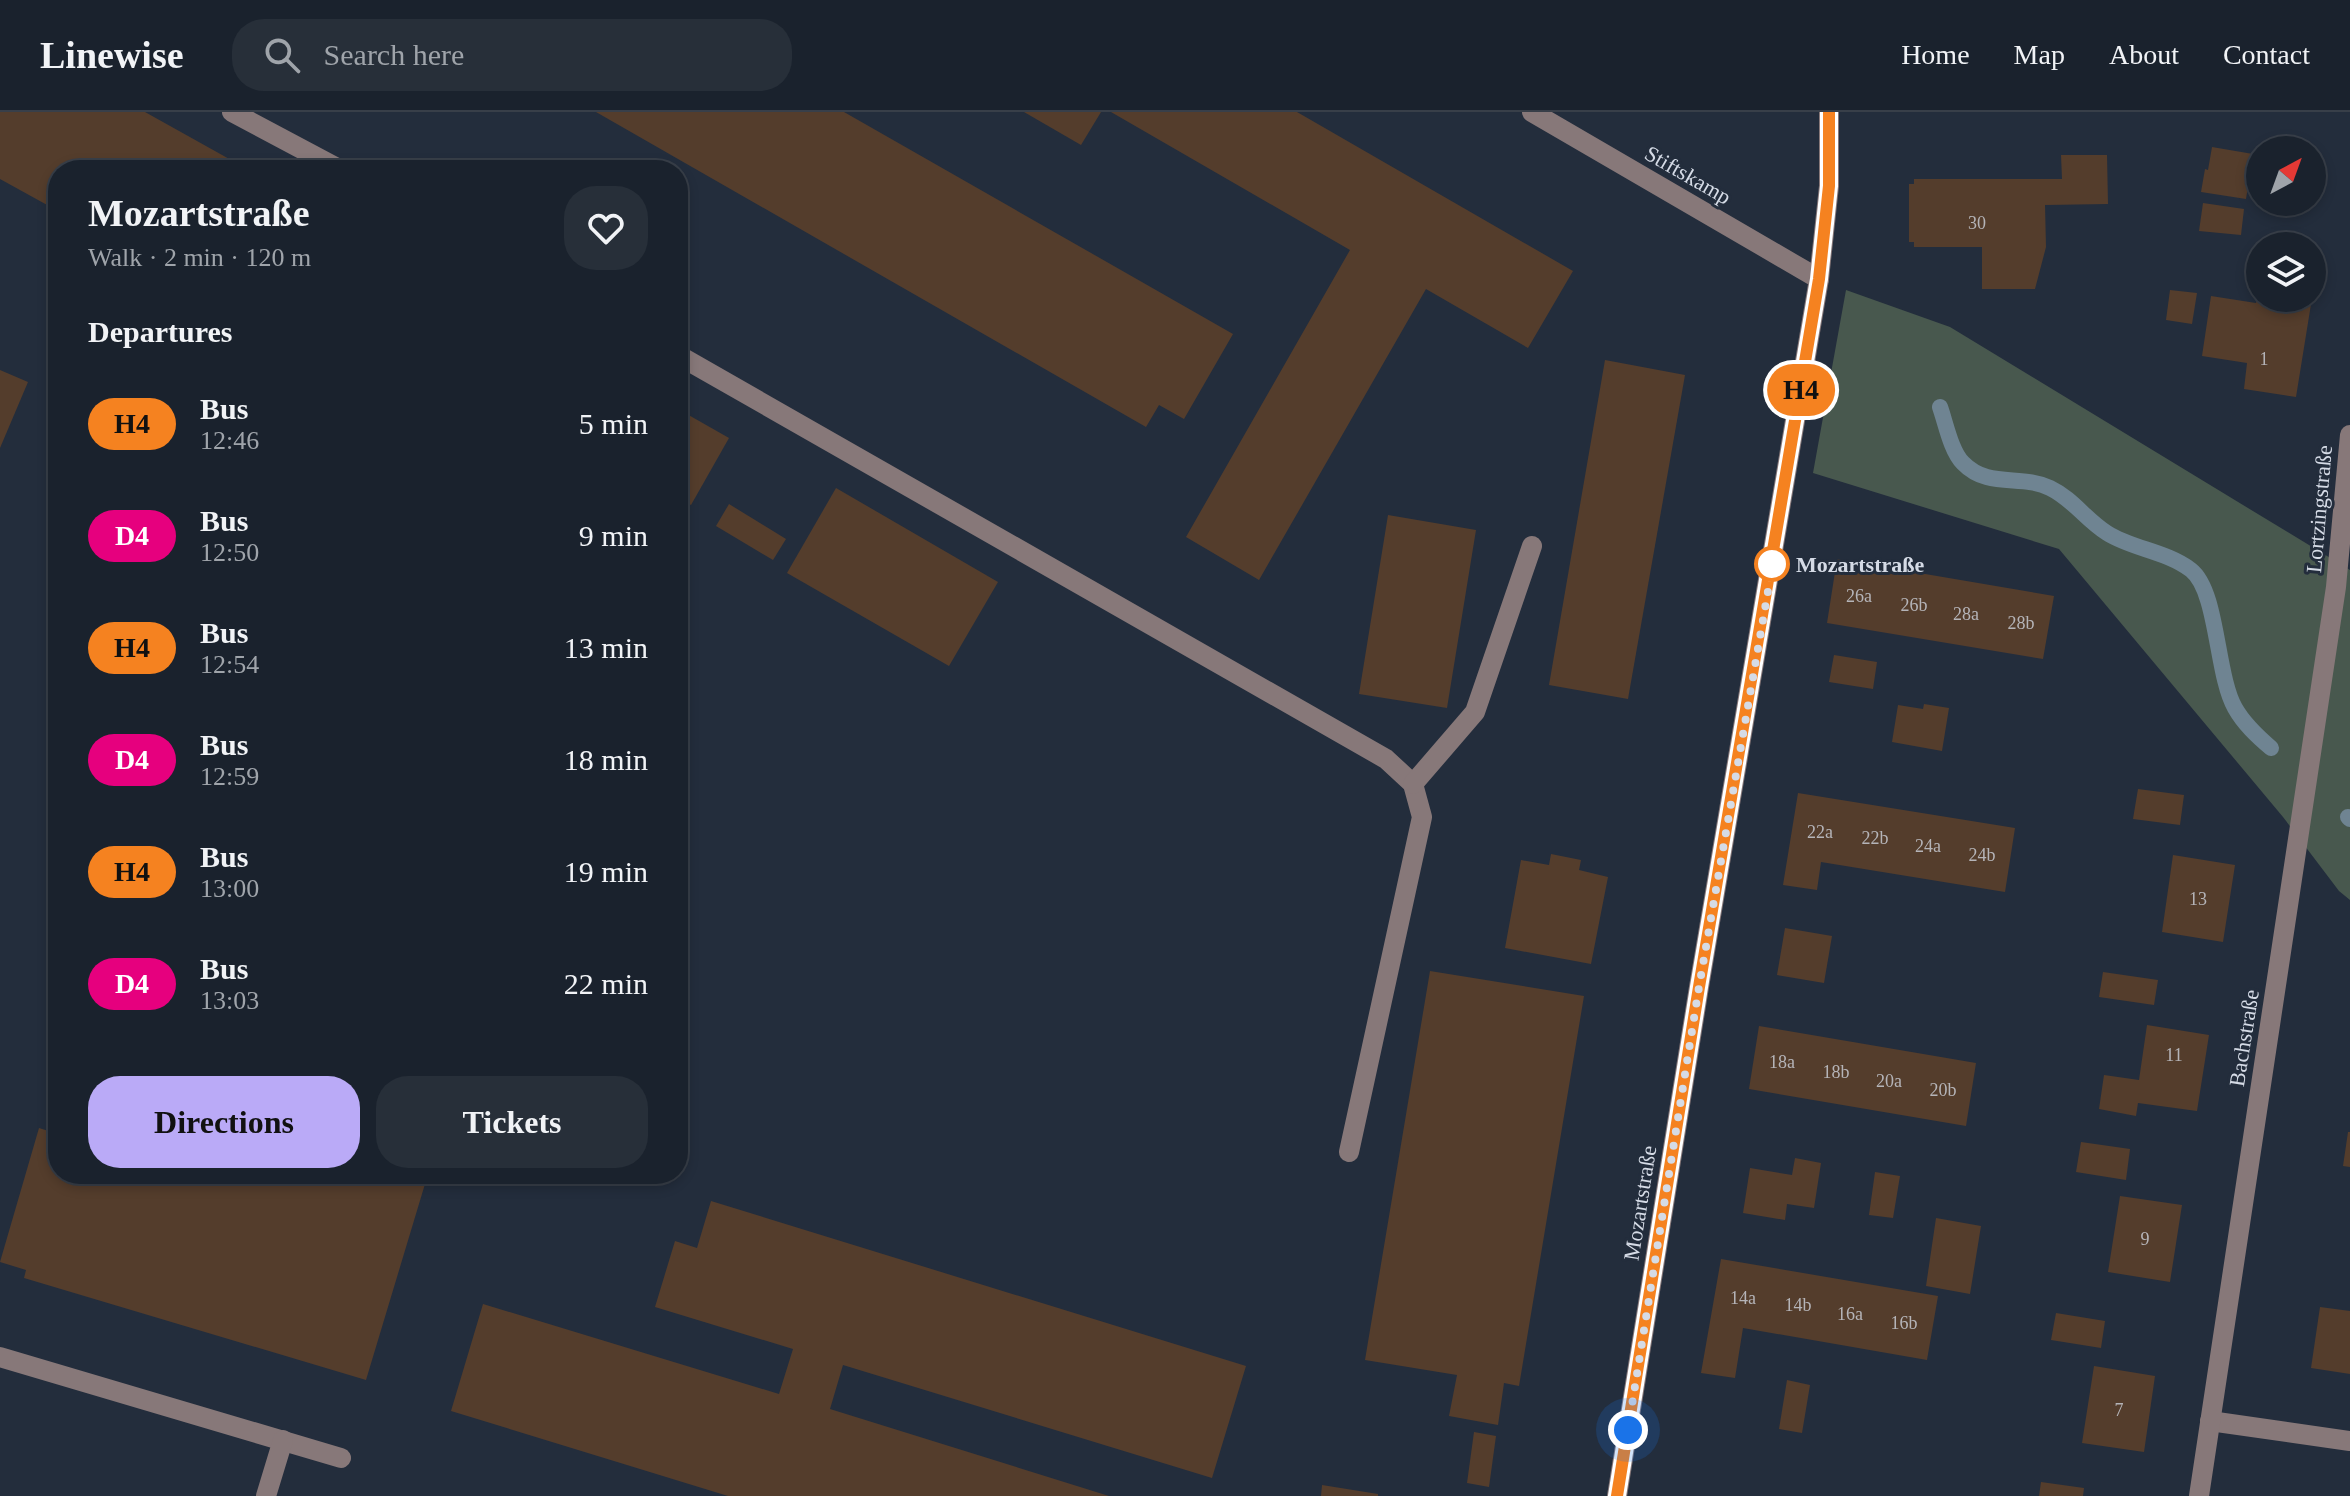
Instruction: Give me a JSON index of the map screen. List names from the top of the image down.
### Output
{
  "streets": {
    "street": [
      "Stiftskamp",
      "Lortzingstraße",
      "Bachstraße",
      "Mozartstraße"
    ]
  },
  "crossings": [
    ["Stiftskamp", "Mozartstraße"],
    ["Lortzingstraße", "Bachstraße"]
  ],
  "places": ["Mozartstraße"],
  "lines": ["bus line H4"],
  "house_numbers": [
    "30",
    "1",
    "26a",
    "26b",
    "28a",
    "28b",
    "22a",
    "22b",
    "24a",
    "24b",
    "13",
    "11",
    "18a",
    "18b",
    "20a",
    "20b",
    "9",
    "14a",
    "14b",
    "16a",
    "16b",
    "7"
  ],
  "north": "top right",
  "page": {
    "header": "Linewise",
    "search": "Search here",
    "nav": [
      "Home",
      "Map",
      "About",
      "Contact"
    ],
    "on_map": "H4",
    "heading": [
      ["Mozartstraße", "Walk · 2 min · 120 m"],
      "Departures"
    ],
    "list": [
      {
        "mark": "H4",
        "name": "Bus",
        "note": "12:46",
        "value": "5 min"
      },
      {
        "mark": "D4",
        "name": "Bus",
        "note": "12:50",
        "value": "9 min"
      },
      {
        "mark": "H4",
        "name": "Bus",
        "note": "12:54",
        "value": "13 min"
      },
      {
        "mark": "D4",
        "name": "Bus",
        "note": "12:59",
        "value": "18 min"
      },
      {
        "mark": "H4",
        "name": "Bus",
        "note": "13:00",
        "value": "19 min"
      },
      {
        "mark": "D4",
        "name": "Bus",
        "note": "13:03",
        "value": "22 min"
      }
    ],
    "buttons": ["Directions", "Tickets"]
  }
}
